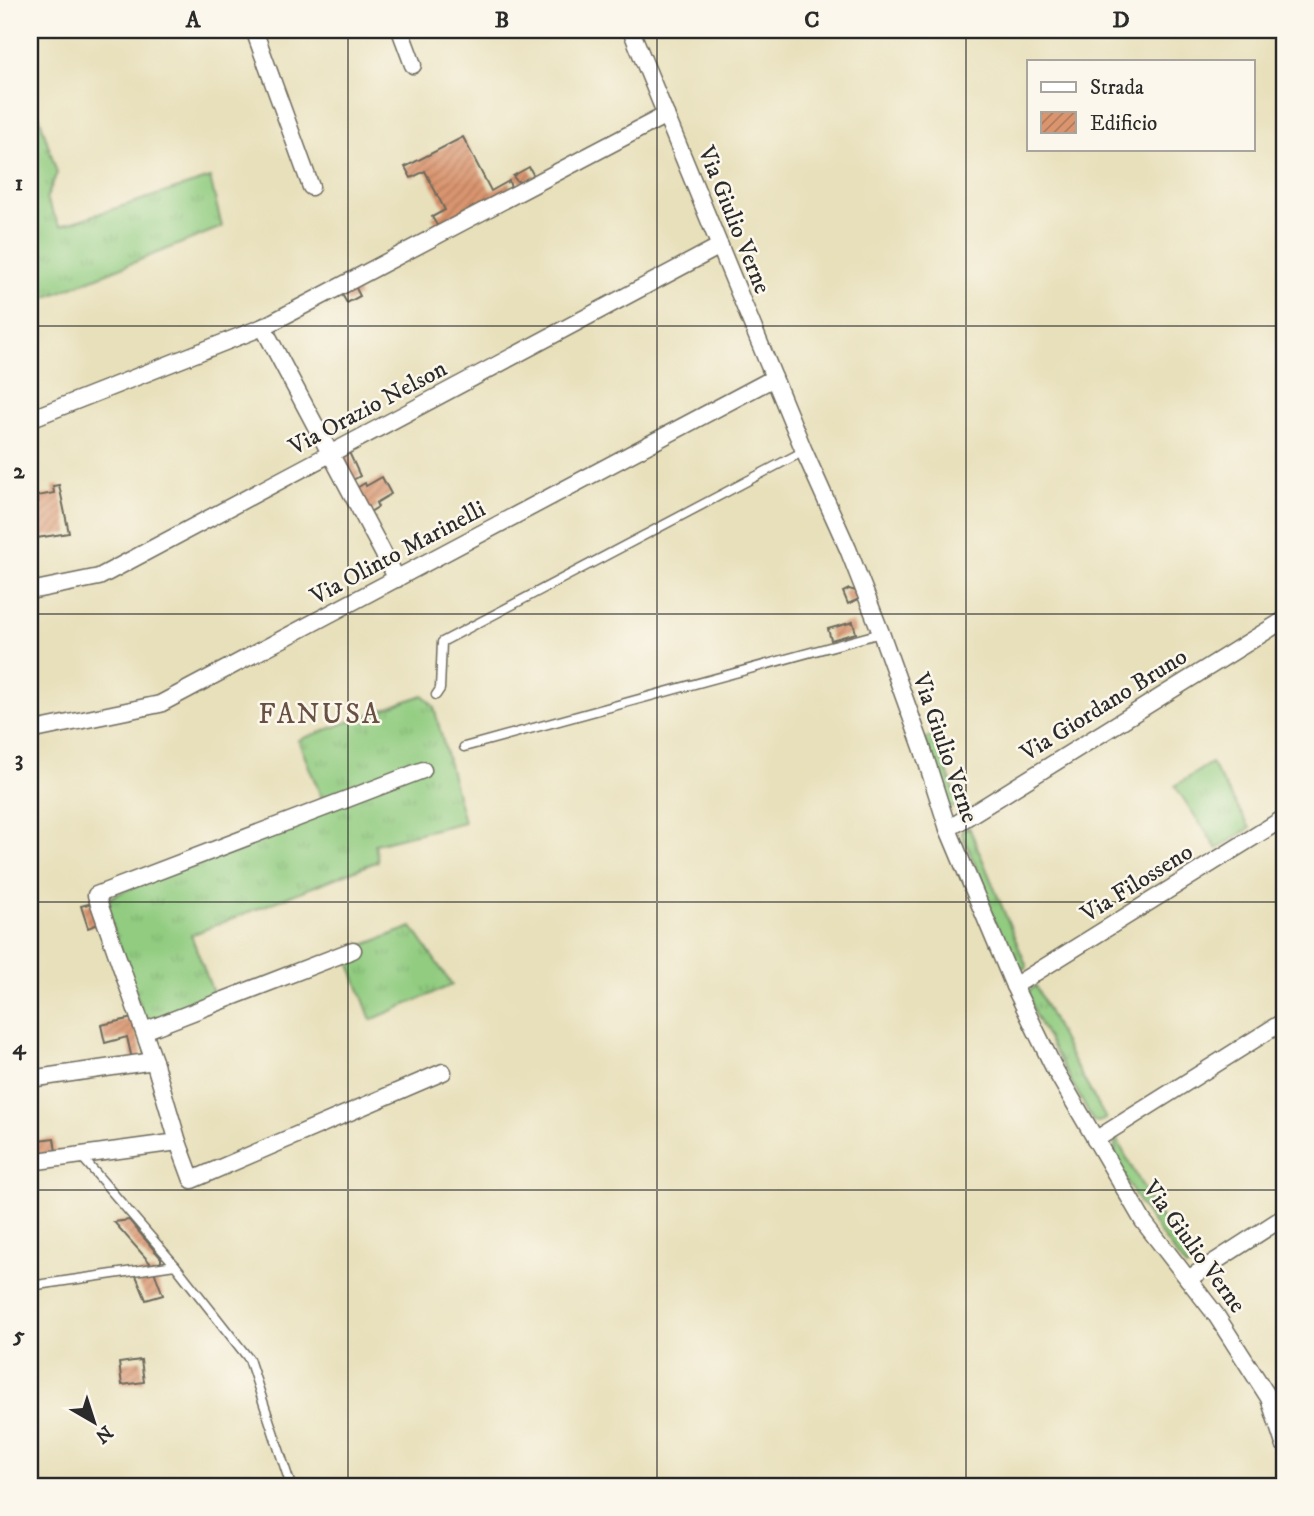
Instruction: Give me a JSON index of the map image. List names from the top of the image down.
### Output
{
  "streets": {
    "street": [
      "Via Giulio Verne",
      "Via Orazio Nelson",
      "Via Olinto Marinelli",
      "Via Giordano Bruno",
      "Via Filosseno"
    ]
  },
  "crossings": [
    ["Via Giulio Verne", "Via Orazio Nelson"],
    ["Via Giulio Verne", "Via Olinto Marinelli"],
    ["Via Giulio Verne", "Via Giordano Bruno"],
    ["Via Giulio Verne", "Via Filosseno"]
  ],
  "districts": ["FANUSA"],
  "legend": ["Strada", "Edificio"],
  "north": "bottom right",
  "grid": {
    "columns": [
      "A",
      "B",
      "C",
      "D"
    ],
    "rows": [
      "1",
      "2",
      "3",
      "4",
      "5"
    ]
  }
}
